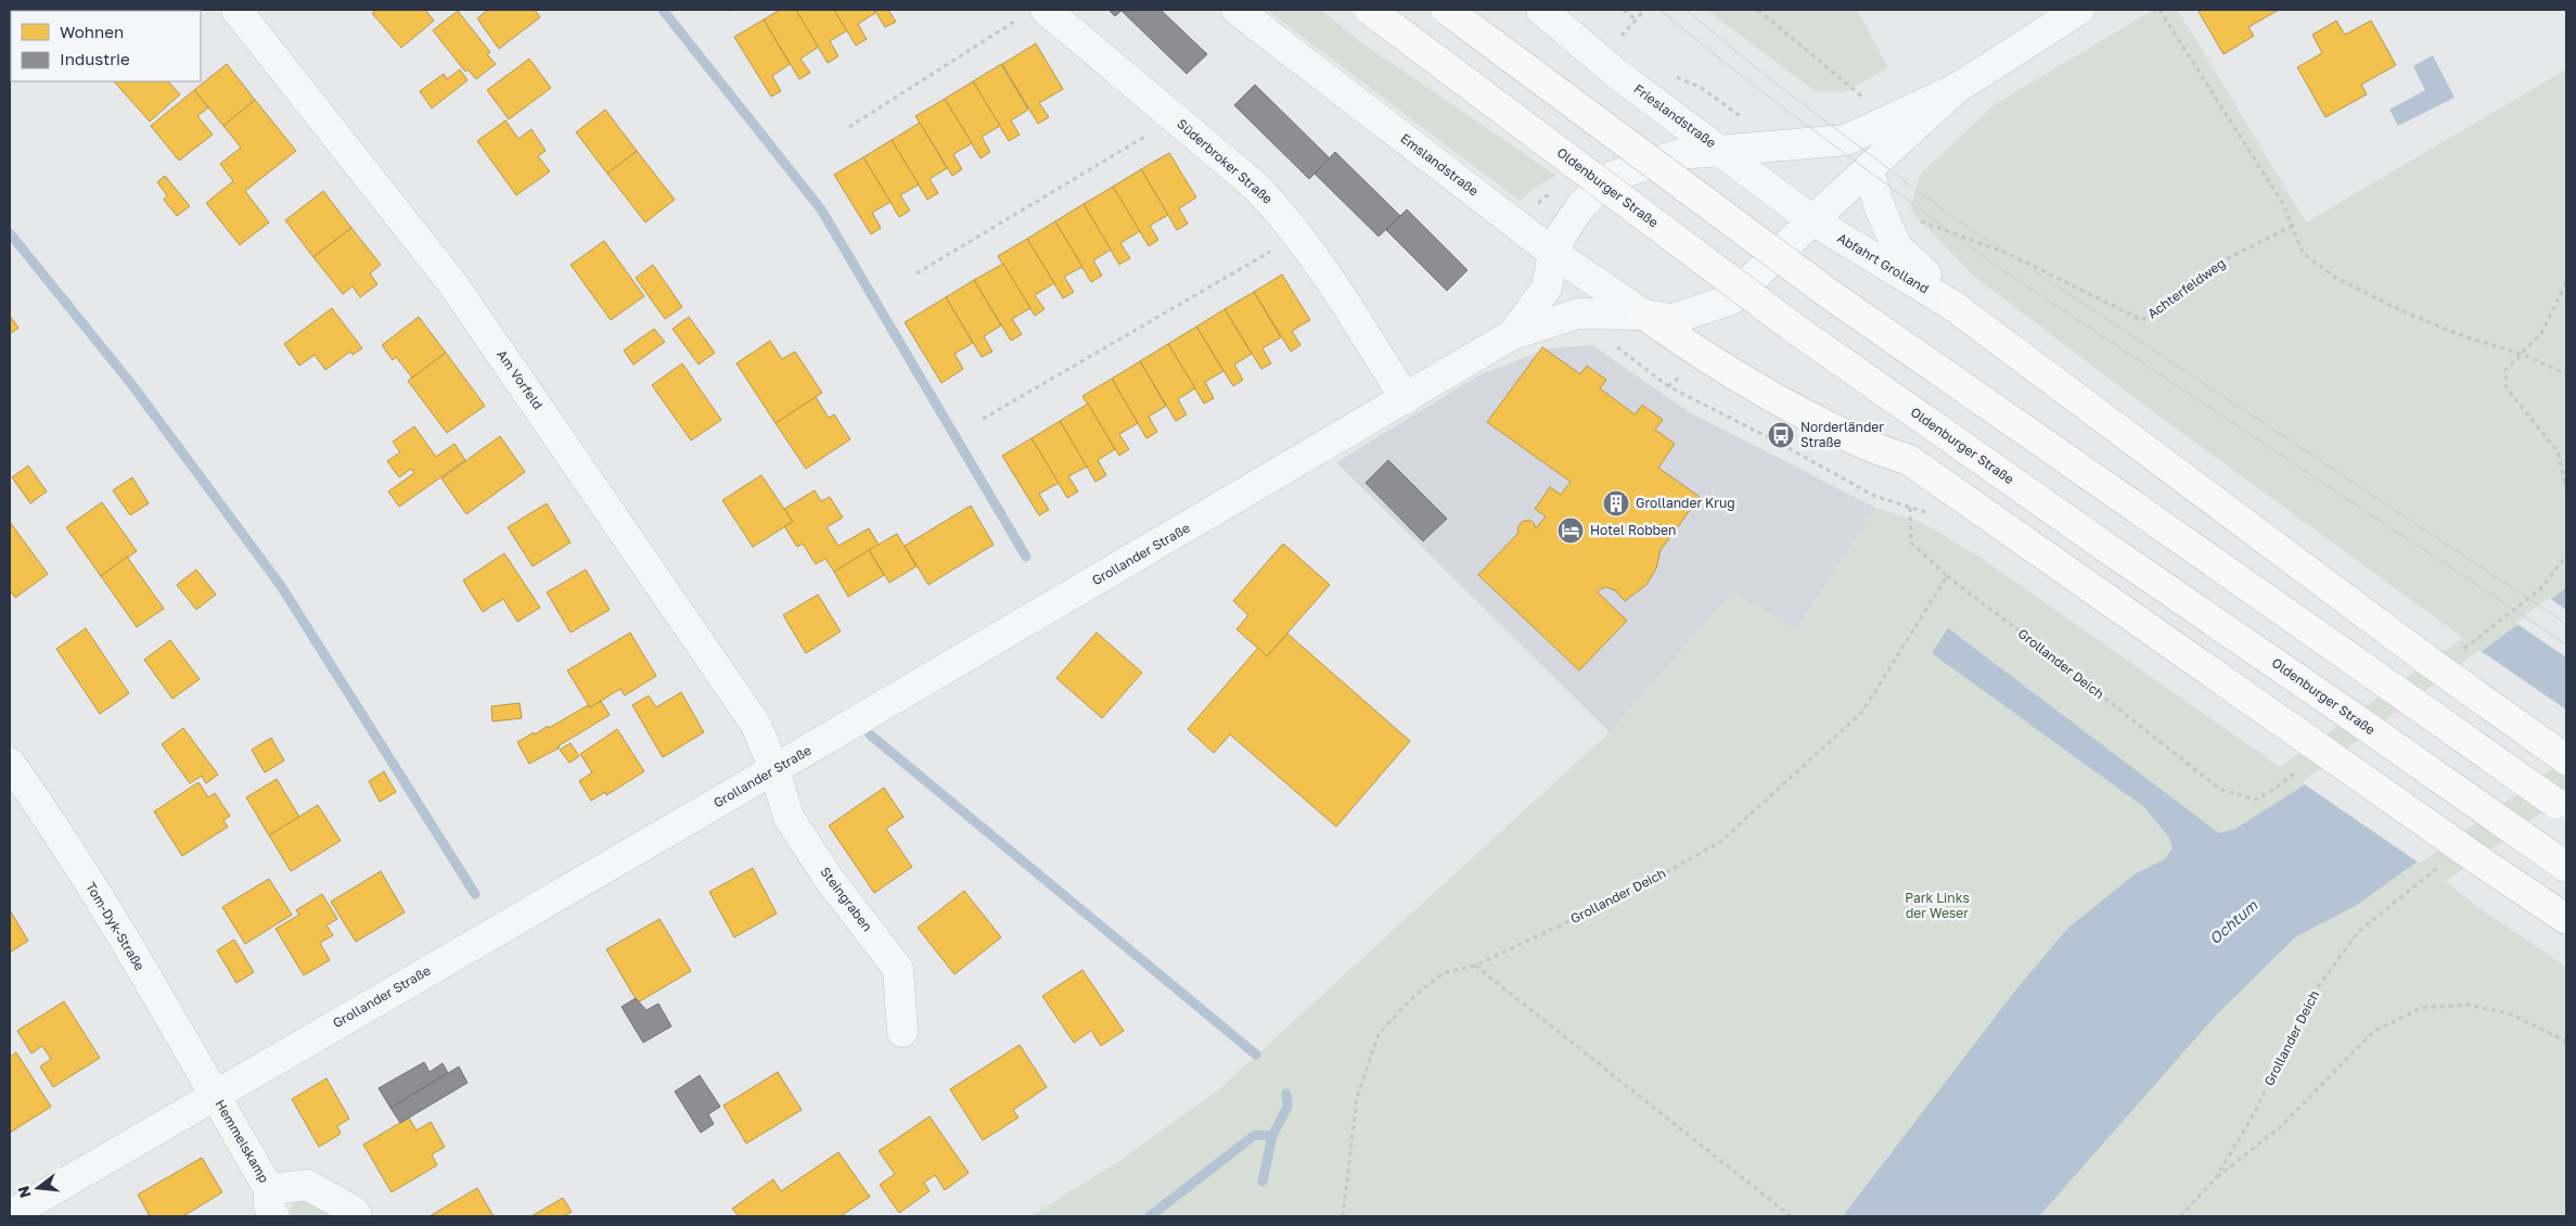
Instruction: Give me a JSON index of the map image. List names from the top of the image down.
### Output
{
  "streets": {
    "highway": ["Oldenburger Straße"],
    "street": [
      "Frieslandstraße",
      "Süderbroker Straße",
      "Emslandstraße",
      "Abfahrt Grolland",
      "Am Vorfeld",
      "Grollander Straße",
      "Steingraben",
      "Tom-Dyk-Straße",
      "Hemmelskamp"
    ],
    "path": ["Achterfeldweg", "Grollander Deich"]
  },
  "crossings": [
    ["Frieslandstraße", "Abfahrt Grolland"],
    ["Frieslandstraße", "Grollander Straße"],
    ["Süderbroker Straße", "Grollander Straße"],
    ["Emslandstraße", "Grollander Straße"],
    ["Abfahrt Grolland", "Grollander Straße"],
    ["Am Vorfeld", "Grollander Straße"],
    ["Am Vorfeld", "Steingraben"],
    ["Grollander Straße", "Steingraben"],
    ["Grollander Straße", "Tom-Dyk-Straße"],
    ["Grollander Straße", "Hemmelskamp"],
    ["Tom-Dyk-Straße", "Hemmelskamp"]
  ],
  "water": ["Ochtum"],
  "parks": ["Park Links der Weser"],
  "places": {
    "bus stop": ["Norderländer Straße"],
    "building": ["Grollander Krug"],
    "hotel": ["Hotel Robben"]
  },
  "legend": ["Wohnen", "Industrie"],
  "north": "left"
}
